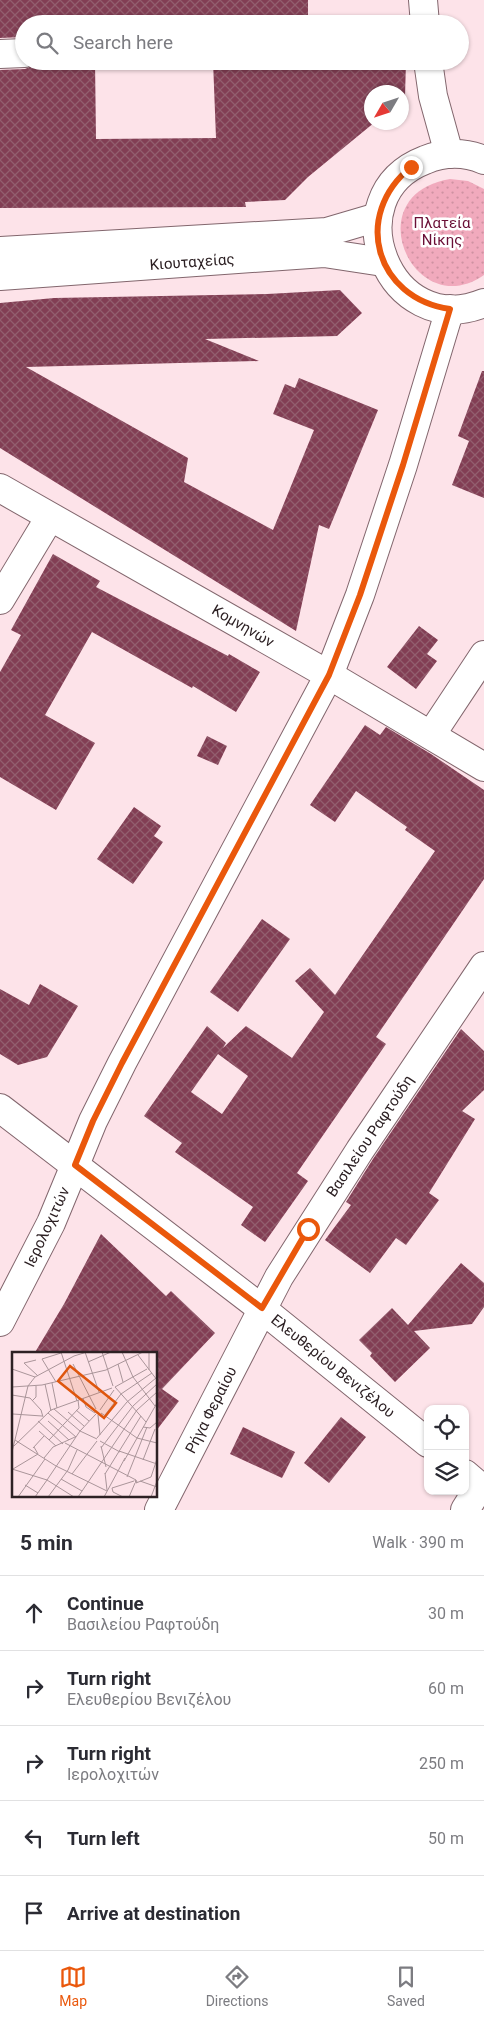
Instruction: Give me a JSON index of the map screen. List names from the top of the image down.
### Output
{
  "streets": {
    "street": [
      "Κιουταχείας",
      "Κομνηνών",
      "Βασιλείου Ραφτούδη",
      "Ιερολοχιτών",
      "Ελευθερίου Βενιζέλου",
      "Ρήγα Φεραίου"
    ]
  },
  "crossings": [
    ["Κομνηνών", "Ιερολοχιτών"],
    ["Βασιλείου Ραφτούδη", "Ελευθερίου Βενιζέλου"],
    ["Βασιλείου Ραφτούδη", "Ρήγα Φεραίου"],
    ["Ιερολοχιτών", "Ελευθερίου Βενιζέλου"],
    ["Ελευθερίου Βενιζέλου", "Ρήγα Φεραίου"]
  ],
  "parks": ["Πλατεία Νίκης"],
  "north": "bottom left",
  "page": {
    "search": "Search here",
    "heading": ["5 min", "Walk · 390 m"],
    "list": [
      ["Continue", "Βασιλείου Ραφτούδη", "30 m"],
      ["Turn right", "Ελευθερίου Βενιζέλου", "60 m"],
      ["Turn right", "Ιερολοχιτών", "250 m"],
      ["Turn left", "50 m"],
      "Arrive at destination"
    ],
    "nav": ["Map", "Directions", "Saved"]
  }
}
